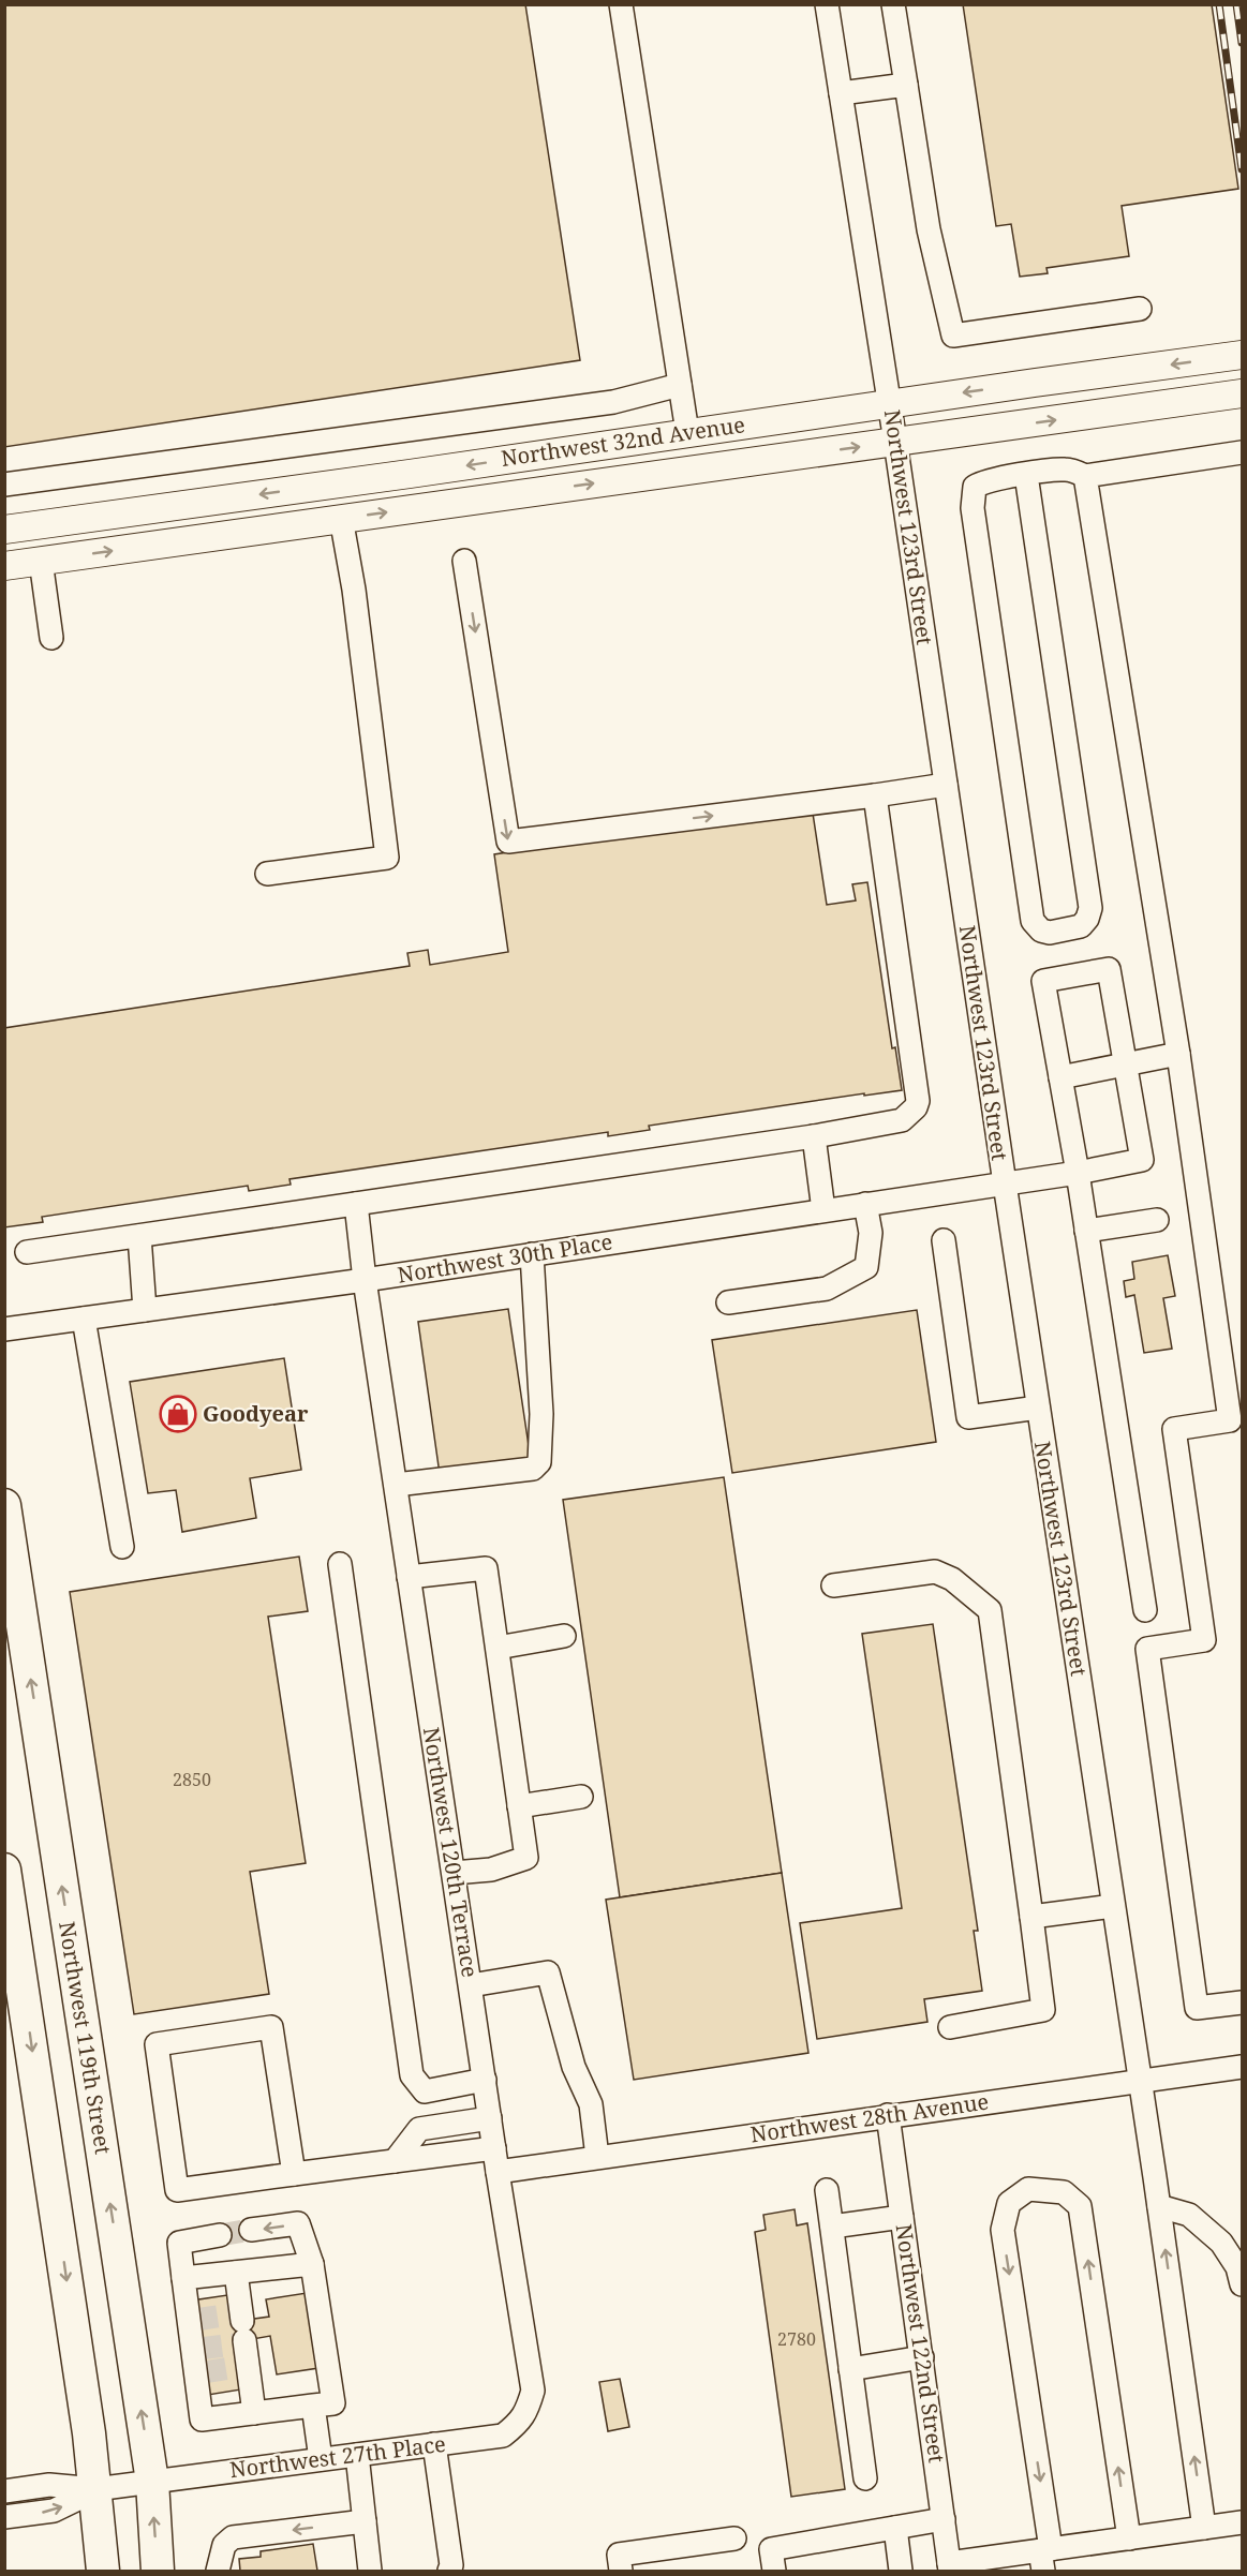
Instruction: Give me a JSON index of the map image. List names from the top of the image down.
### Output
{
  "streets": {
    "highway": ["Northwest 119th Street"],
    "main road": ["Northwest 32nd Avenue"],
    "street": [
      "Northwest 123rd Street",
      "Northwest 30th Place",
      "Northwest 120th Terrace",
      "Northwest 28th Avenue",
      "Northwest 122nd Street",
      "Northwest 27th Place"
    ]
  },
  "crossings": [
    ["Northwest 32nd Avenue", "Northwest 123rd Street"],
    ["Northwest 123rd Street", "Northwest 30th Place"],
    ["Northwest 123rd Street", "Northwest 28th Avenue"],
    ["Northwest 30th Place", "Northwest 120th Terrace"],
    ["Northwest 120th Terrace", "Northwest 28th Avenue"],
    ["Northwest 120th Terrace", "Northwest 27th Place"],
    ["Northwest 119th Street", "Northwest 27th Place"],
    ["Northwest 28th Avenue", "Northwest 122nd Street"]
  ],
  "places": {
    "shop": ["Goodyear"]
  },
  "house_numbers": ["2850", "2780"]
}
